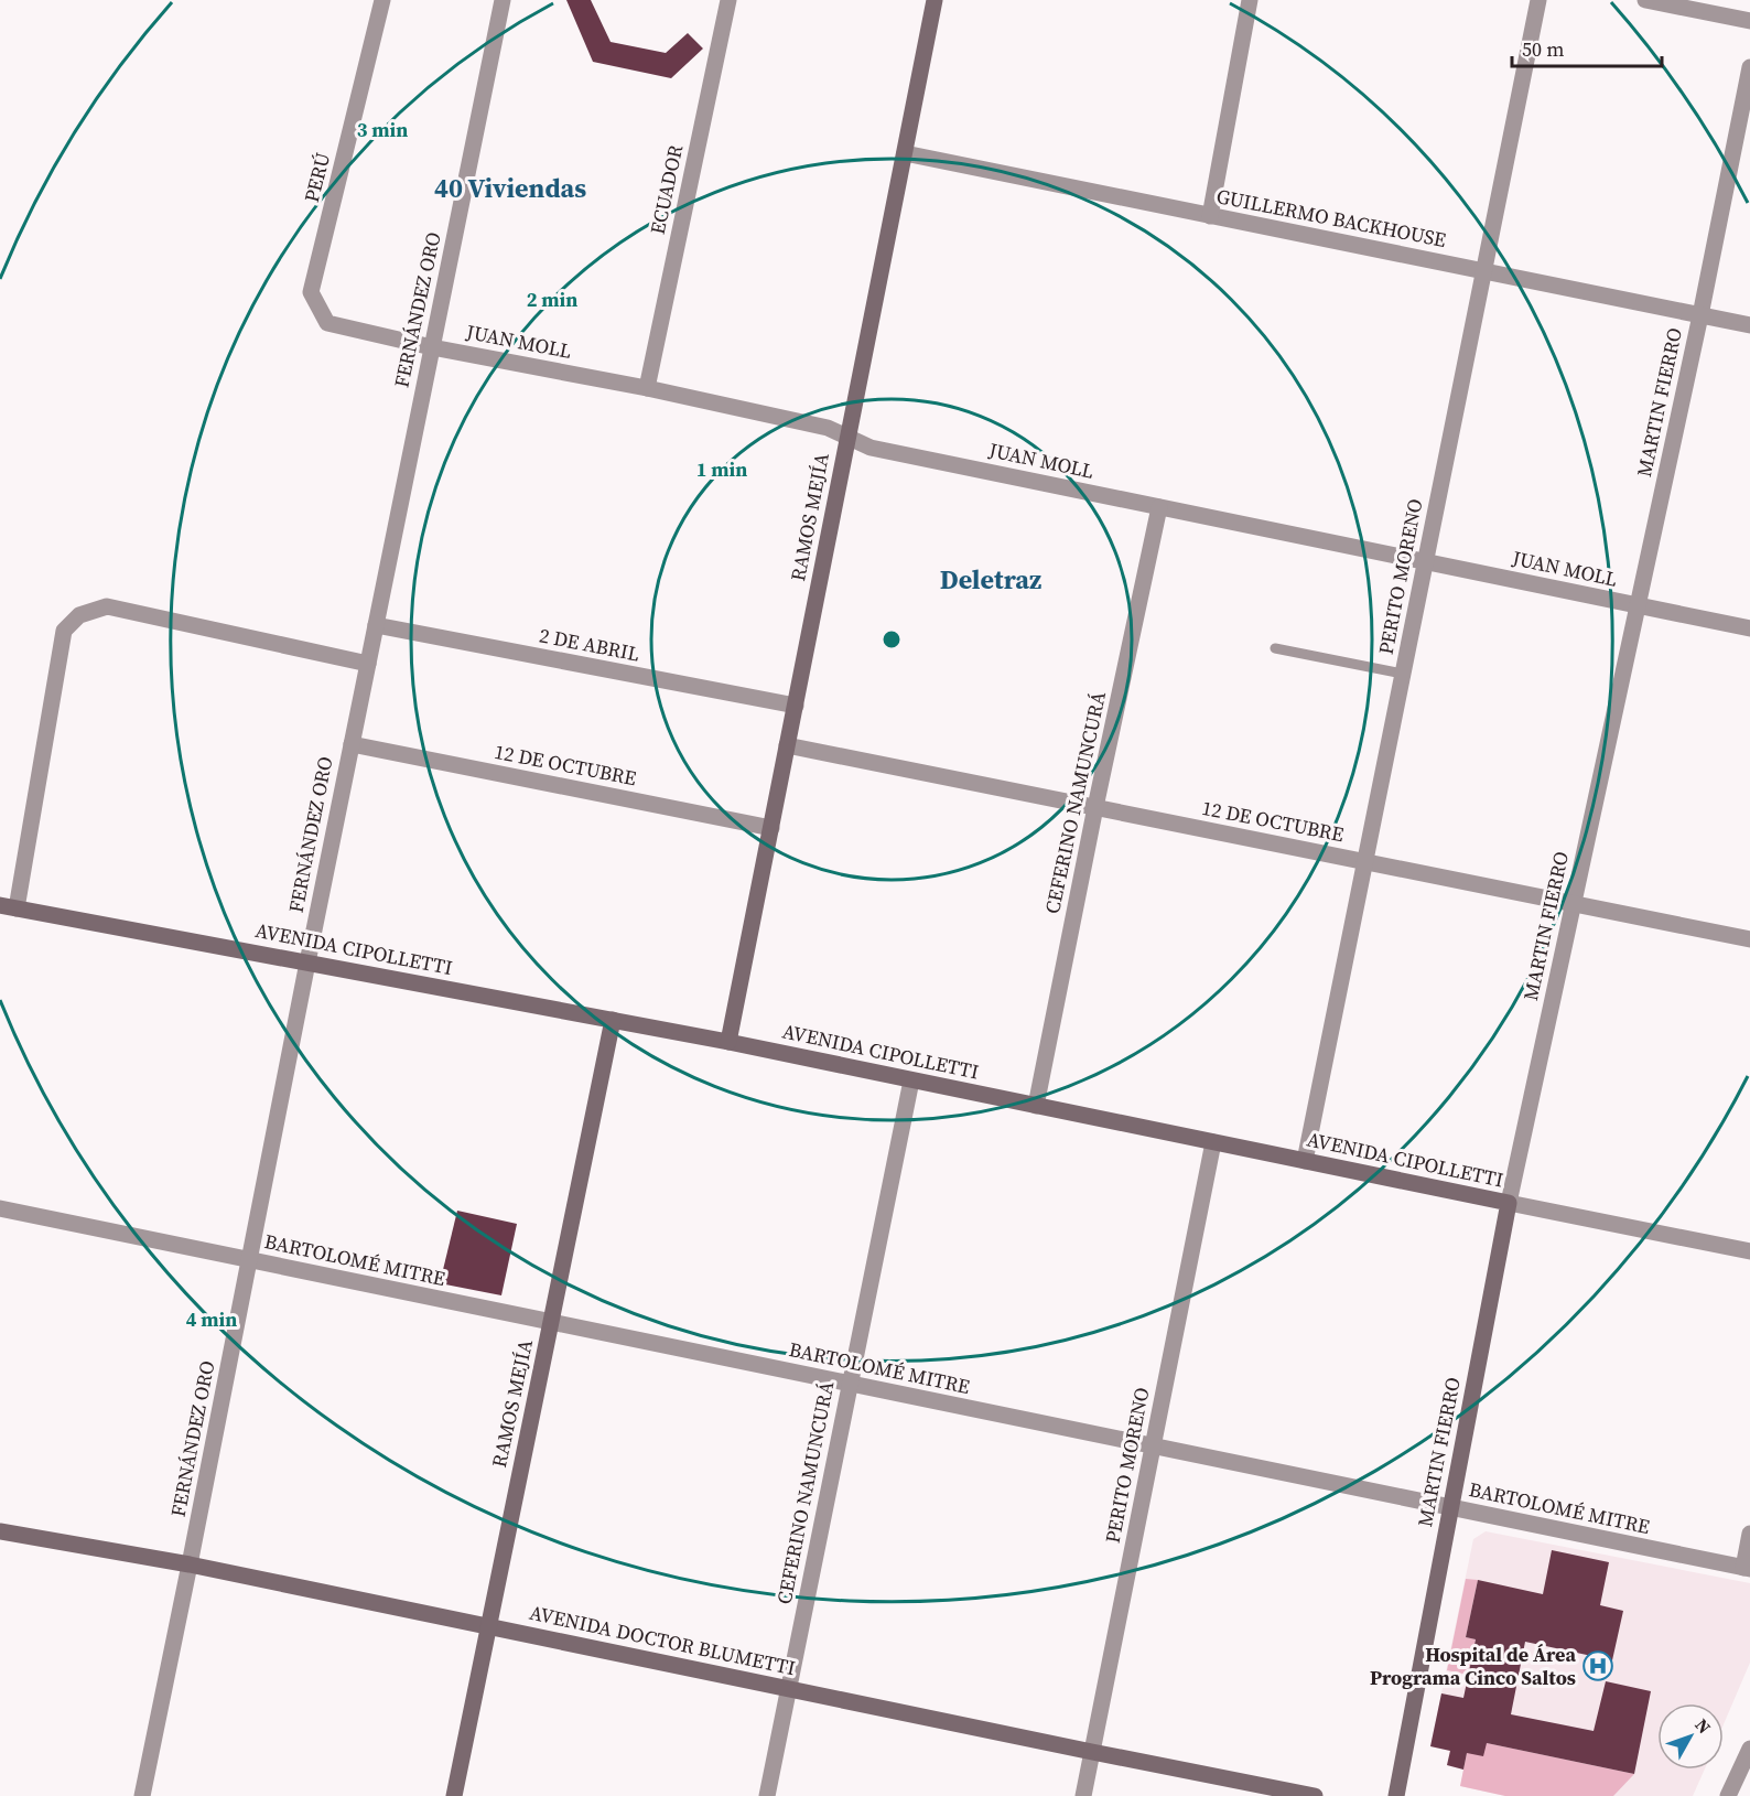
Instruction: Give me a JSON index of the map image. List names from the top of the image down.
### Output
{
  "streets": {
    "street": [
      "PERÚ",
      "ECUADOR",
      "GUILLERMO BACKHOUSE",
      "FERNÁNDEZ ORO",
      "JUAN MOLL",
      "MARTIN FIERRO",
      "RAMOS MEJÍA",
      "PERITO MORENO",
      "2 DE ABRIL",
      "12 DE OCTUBRE",
      "CEFERINO NAMUNCURÁ",
      "AVENIDA CIPOLLETTI",
      "BARTOLOMÉ MITRE",
      "AVENIDA DOCTOR BLUMETTI"
    ]
  },
  "crossings": [
    ["PERÚ", "JUAN MOLL"],
    ["ECUADOR", "JUAN MOLL"],
    ["GUILLERMO BACKHOUSE", "MARTIN FIERRO"],
    ["GUILLERMO BACKHOUSE", "RAMOS MEJÍA"],
    ["GUILLERMO BACKHOUSE", "PERITO MORENO"],
    ["FERNÁNDEZ ORO", "JUAN MOLL"],
    ["FERNÁNDEZ ORO", "2 DE ABRIL"],
    ["FERNÁNDEZ ORO", "12 DE OCTUBRE"],
    ["FERNÁNDEZ ORO", "AVENIDA CIPOLLETTI"],
    ["FERNÁNDEZ ORO", "BARTOLOMÉ MITRE"],
    ["FERNÁNDEZ ORO", "AVENIDA DOCTOR BLUMETTI"],
    ["JUAN MOLL", "MARTIN FIERRO"],
    ["JUAN MOLL", "RAMOS MEJÍA"],
    ["JUAN MOLL", "PERITO MORENO"],
    ["JUAN MOLL", "CEFERINO NAMUNCURÁ"],
    ["MARTIN FIERRO", "12 DE OCTUBRE"],
    ["MARTIN FIERRO", "AVENIDA CIPOLLETTI"],
    ["MARTIN FIERRO", "BARTOLOMÉ MITRE"],
    ["RAMOS MEJÍA", "2 DE ABRIL"],
    ["RAMOS MEJÍA", "12 DE OCTUBRE"],
    ["RAMOS MEJÍA", "AVENIDA CIPOLLETTI"],
    ["RAMOS MEJÍA", "BARTOLOMÉ MITRE"],
    ["RAMOS MEJÍA", "AVENIDA DOCTOR BLUMETTI"],
    ["PERITO MORENO", "12 DE OCTUBRE"],
    ["PERITO MORENO", "AVENIDA CIPOLLETTI"],
    ["PERITO MORENO", "BARTOLOMÉ MITRE"],
    ["PERITO MORENO", "AVENIDA DOCTOR BLUMETTI"],
    ["12 DE OCTUBRE", "CEFERINO NAMUNCURÁ"],
    ["CEFERINO NAMUNCURÁ", "AVENIDA CIPOLLETTI"],
    ["CEFERINO NAMUNCURÁ", "BARTOLOMÉ MITRE"],
    ["CEFERINO NAMUNCURÁ", "AVENIDA DOCTOR BLUMETTI"]
  ],
  "districts": ["40 Viviendas", "Deletraz"],
  "places": {
    "hospital": ["Hospital de Área Programa Cinco Saltos"]
  },
  "scale_bar": "50 m",
  "north": "top right",
  "rings": [
    "3 min",
    "2 min",
    "1 min",
    "4 min"
  ]
}
